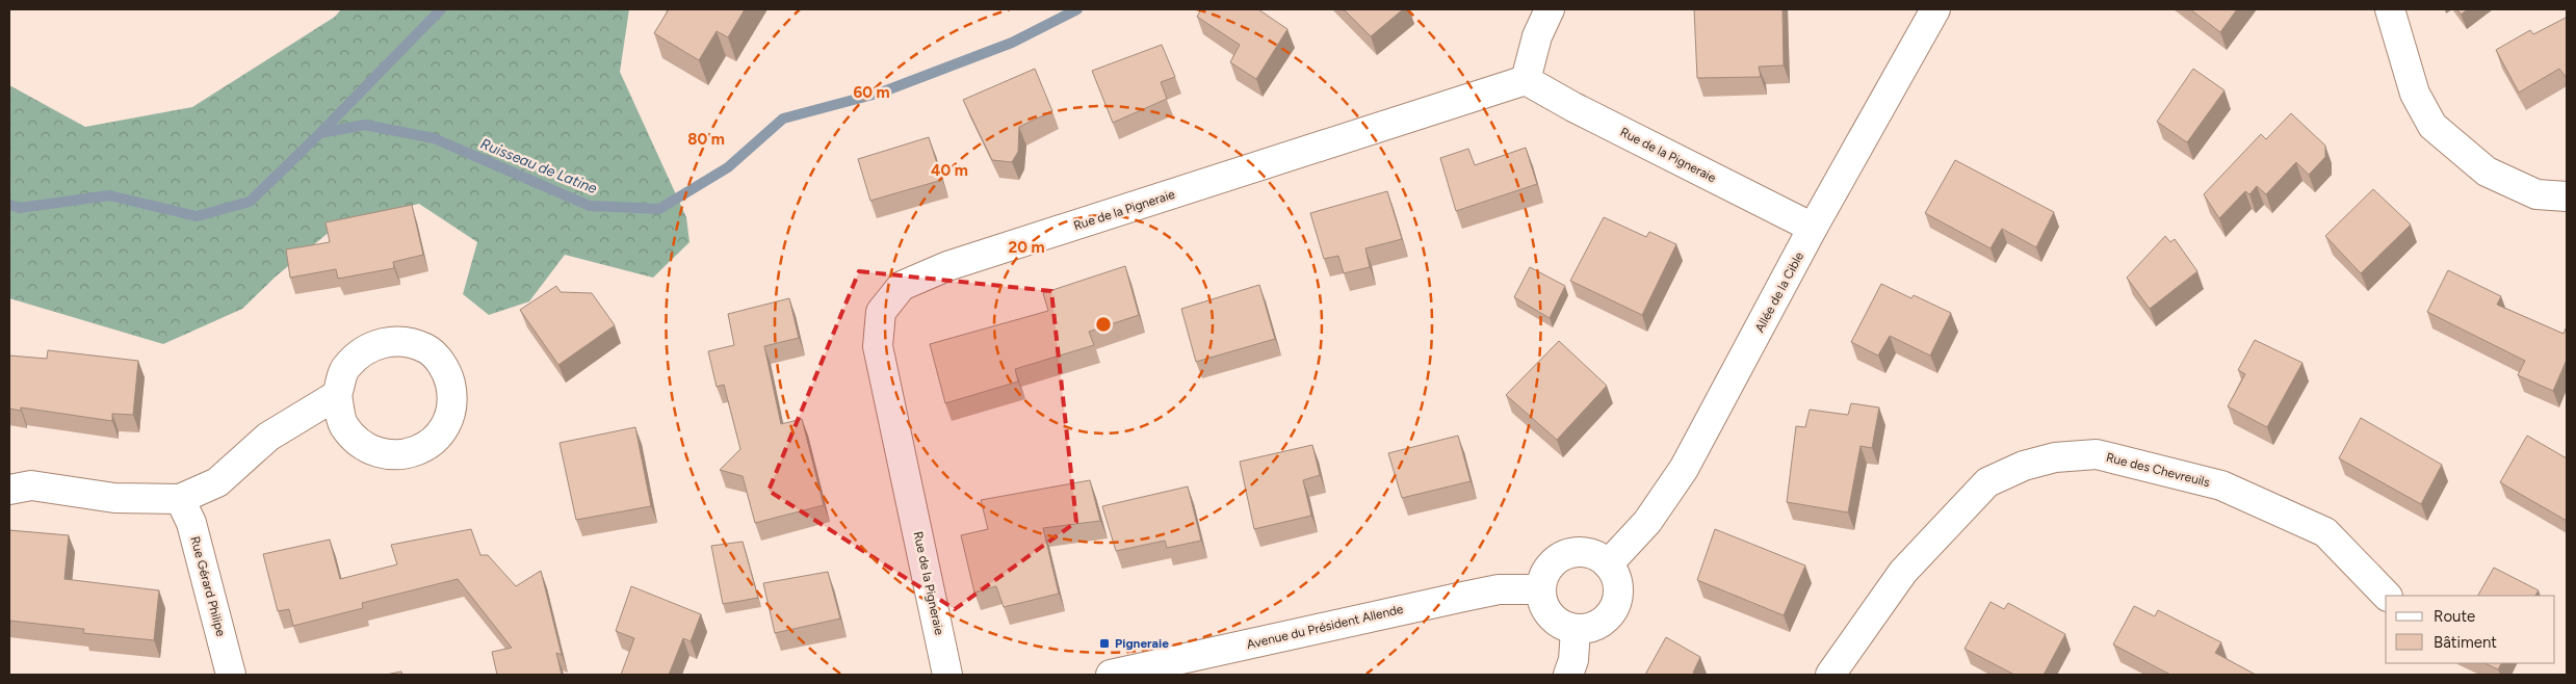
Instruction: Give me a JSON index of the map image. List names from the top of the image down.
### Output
{
  "streets": {
    "street": [
      "Rue de la Pigneraie",
      "Allée de la Cible",
      "Rue des Chevreuils",
      "Rue Gérard Philipe",
      "Avenue du Président Allende"
    ]
  },
  "crossings": [
    ["Rue de la Pigneraie", "Allée de la Cible"],
    ["Allée de la Cible", "Avenue du Président Allende"]
  ],
  "water": ["Ruisseau de Latine"],
  "places": {
    "transit": ["Pigneraie"]
  },
  "legend": ["Route", "Bâtiment"],
  "rings": [
    "60 m",
    "80 m",
    "40 m",
    "20 m"
  ]
}
